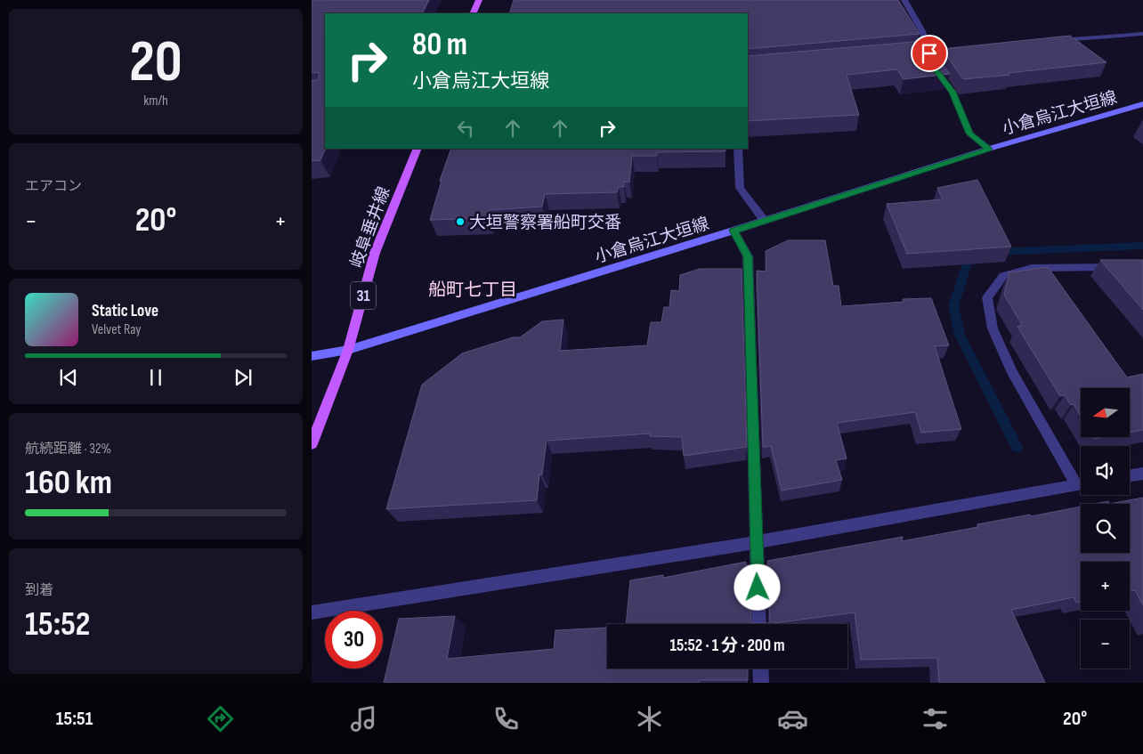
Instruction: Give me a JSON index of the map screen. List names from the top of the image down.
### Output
{
  "streets": {
    "main road": ["小倉烏江大垣線", "岐阜垂井線", "31"]
  },
  "crossings": [
    ["小倉烏江大垣線", "岐阜垂井線"]
  ],
  "districts": ["船町七丁目"],
  "places": ["大垣警察署船町交番"],
  "north": "left",
  "page": {
    "tile": [
      ["20", "km/h"],
      "エアコン",
      ["航続距離 · 32%", "160 km"],
      ["到着", "15:52"]
    ],
    "turn": ["80 m", "小倉烏江大垣線"],
    "heat": ["−", "20°", "+"],
    "song": ["Static Love", "Velvet Ray"],
    "map_buttons": ["+", "−"],
    "limit": "30",
    "trip": "15:52 · 1 分 · 200 m",
    "tabs": ["15:51", "20°"]
  }
}
